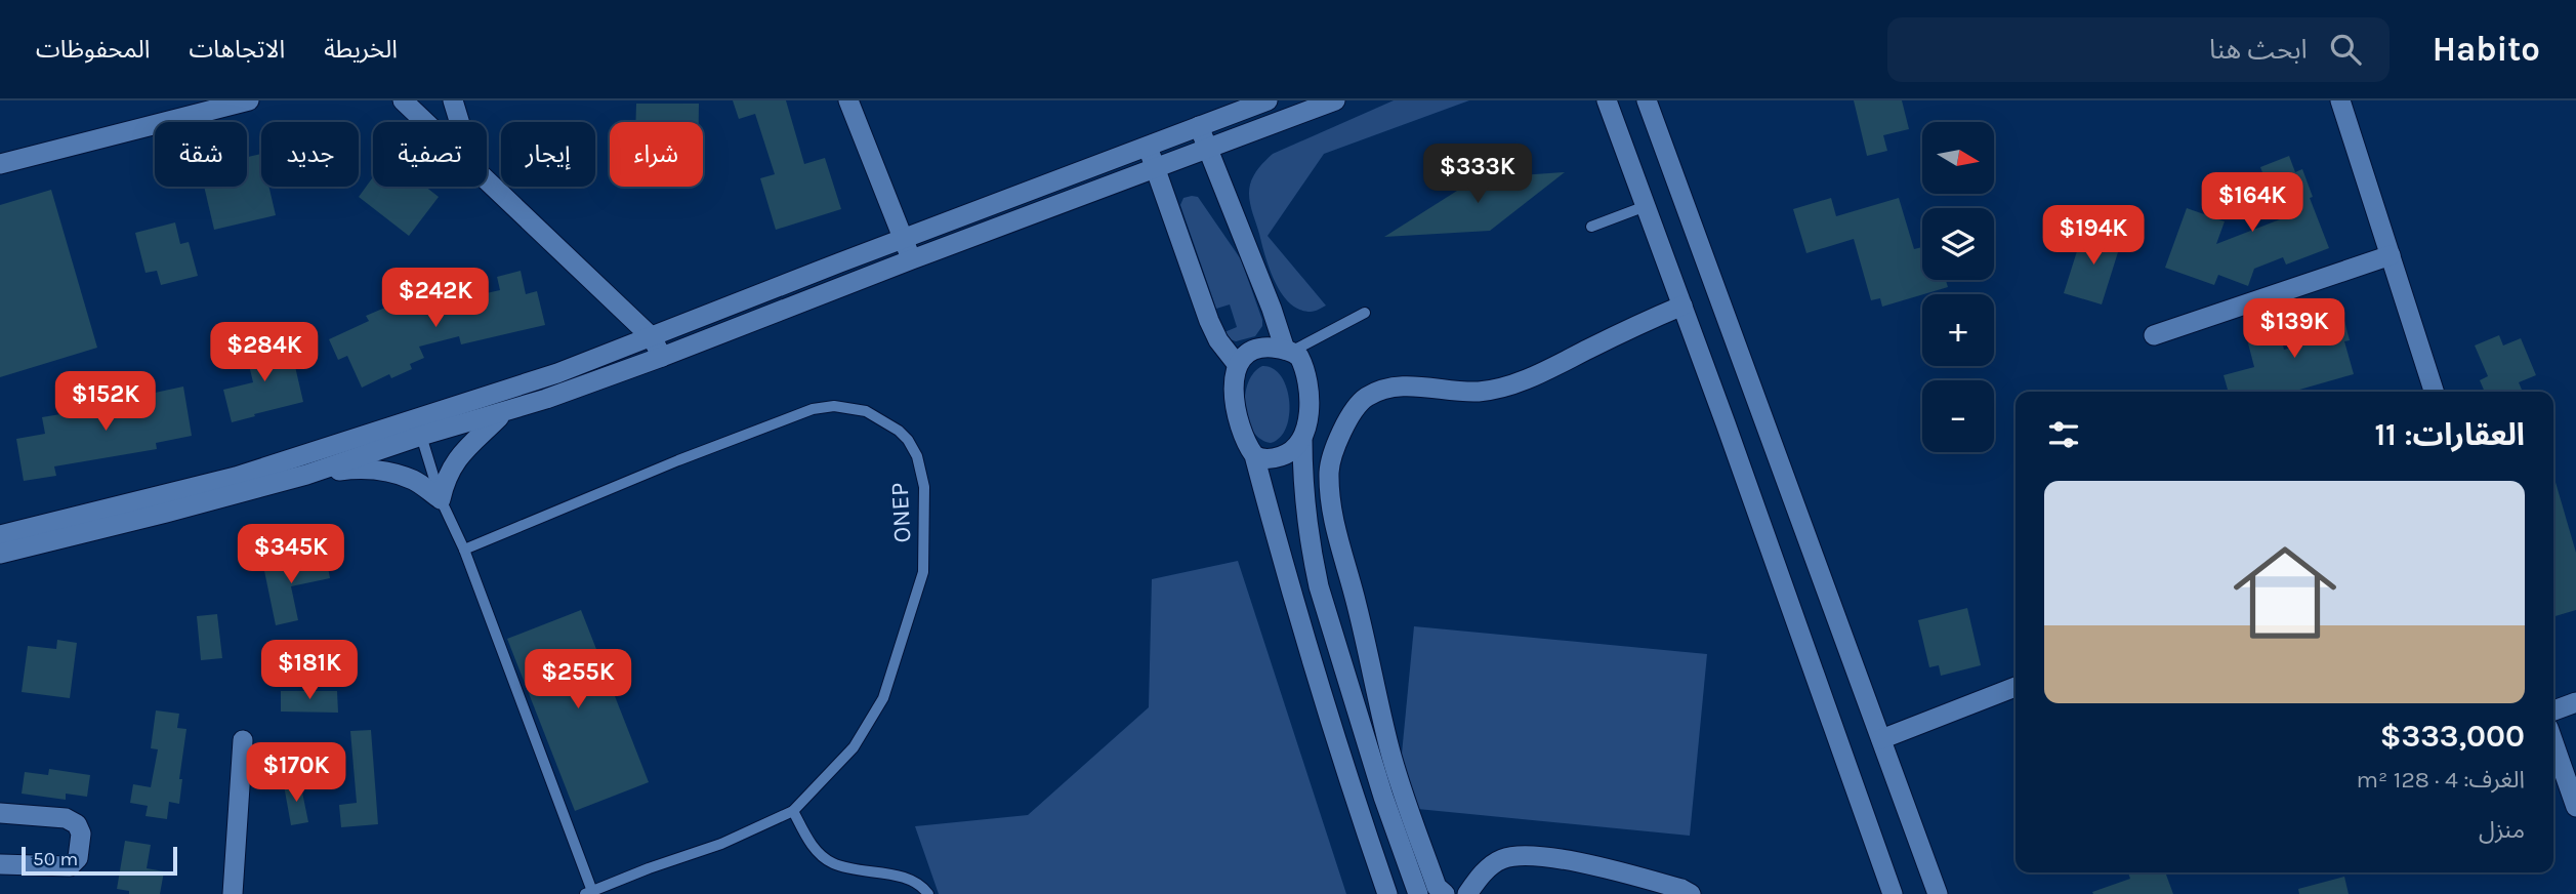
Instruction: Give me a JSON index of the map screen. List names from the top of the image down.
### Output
{
  "streets": {
    "lane": ["ONEP"]
  },
  "scale_bar": "50 m",
  "north": "right",
  "page": {
    "header": "Habito",
    "search": "ابحث هنا",
    "nav": ["الخريطة", "الاتجاهات", "المحفوظات"],
    "map_buttons": ["+", "−"],
    "chip": [
      "شراء",
      "إيجار",
      "تصفية",
      "جديد",
      "شقة"
    ],
    "price": [
      "$333K",
      "$164K",
      "$194K",
      "$242K",
      "$139K",
      "$284K",
      "$152K",
      "$345K",
      "$181K",
      "$255K",
      "$170K"
    ],
    "heading": "العقارات: 11",
    "list": [
      {
        "name": "$333,000",
        "note": "الغرف: 4 · 128 m² · منزل"
      }
    ],
    "scale": "50 m"
  }
}
